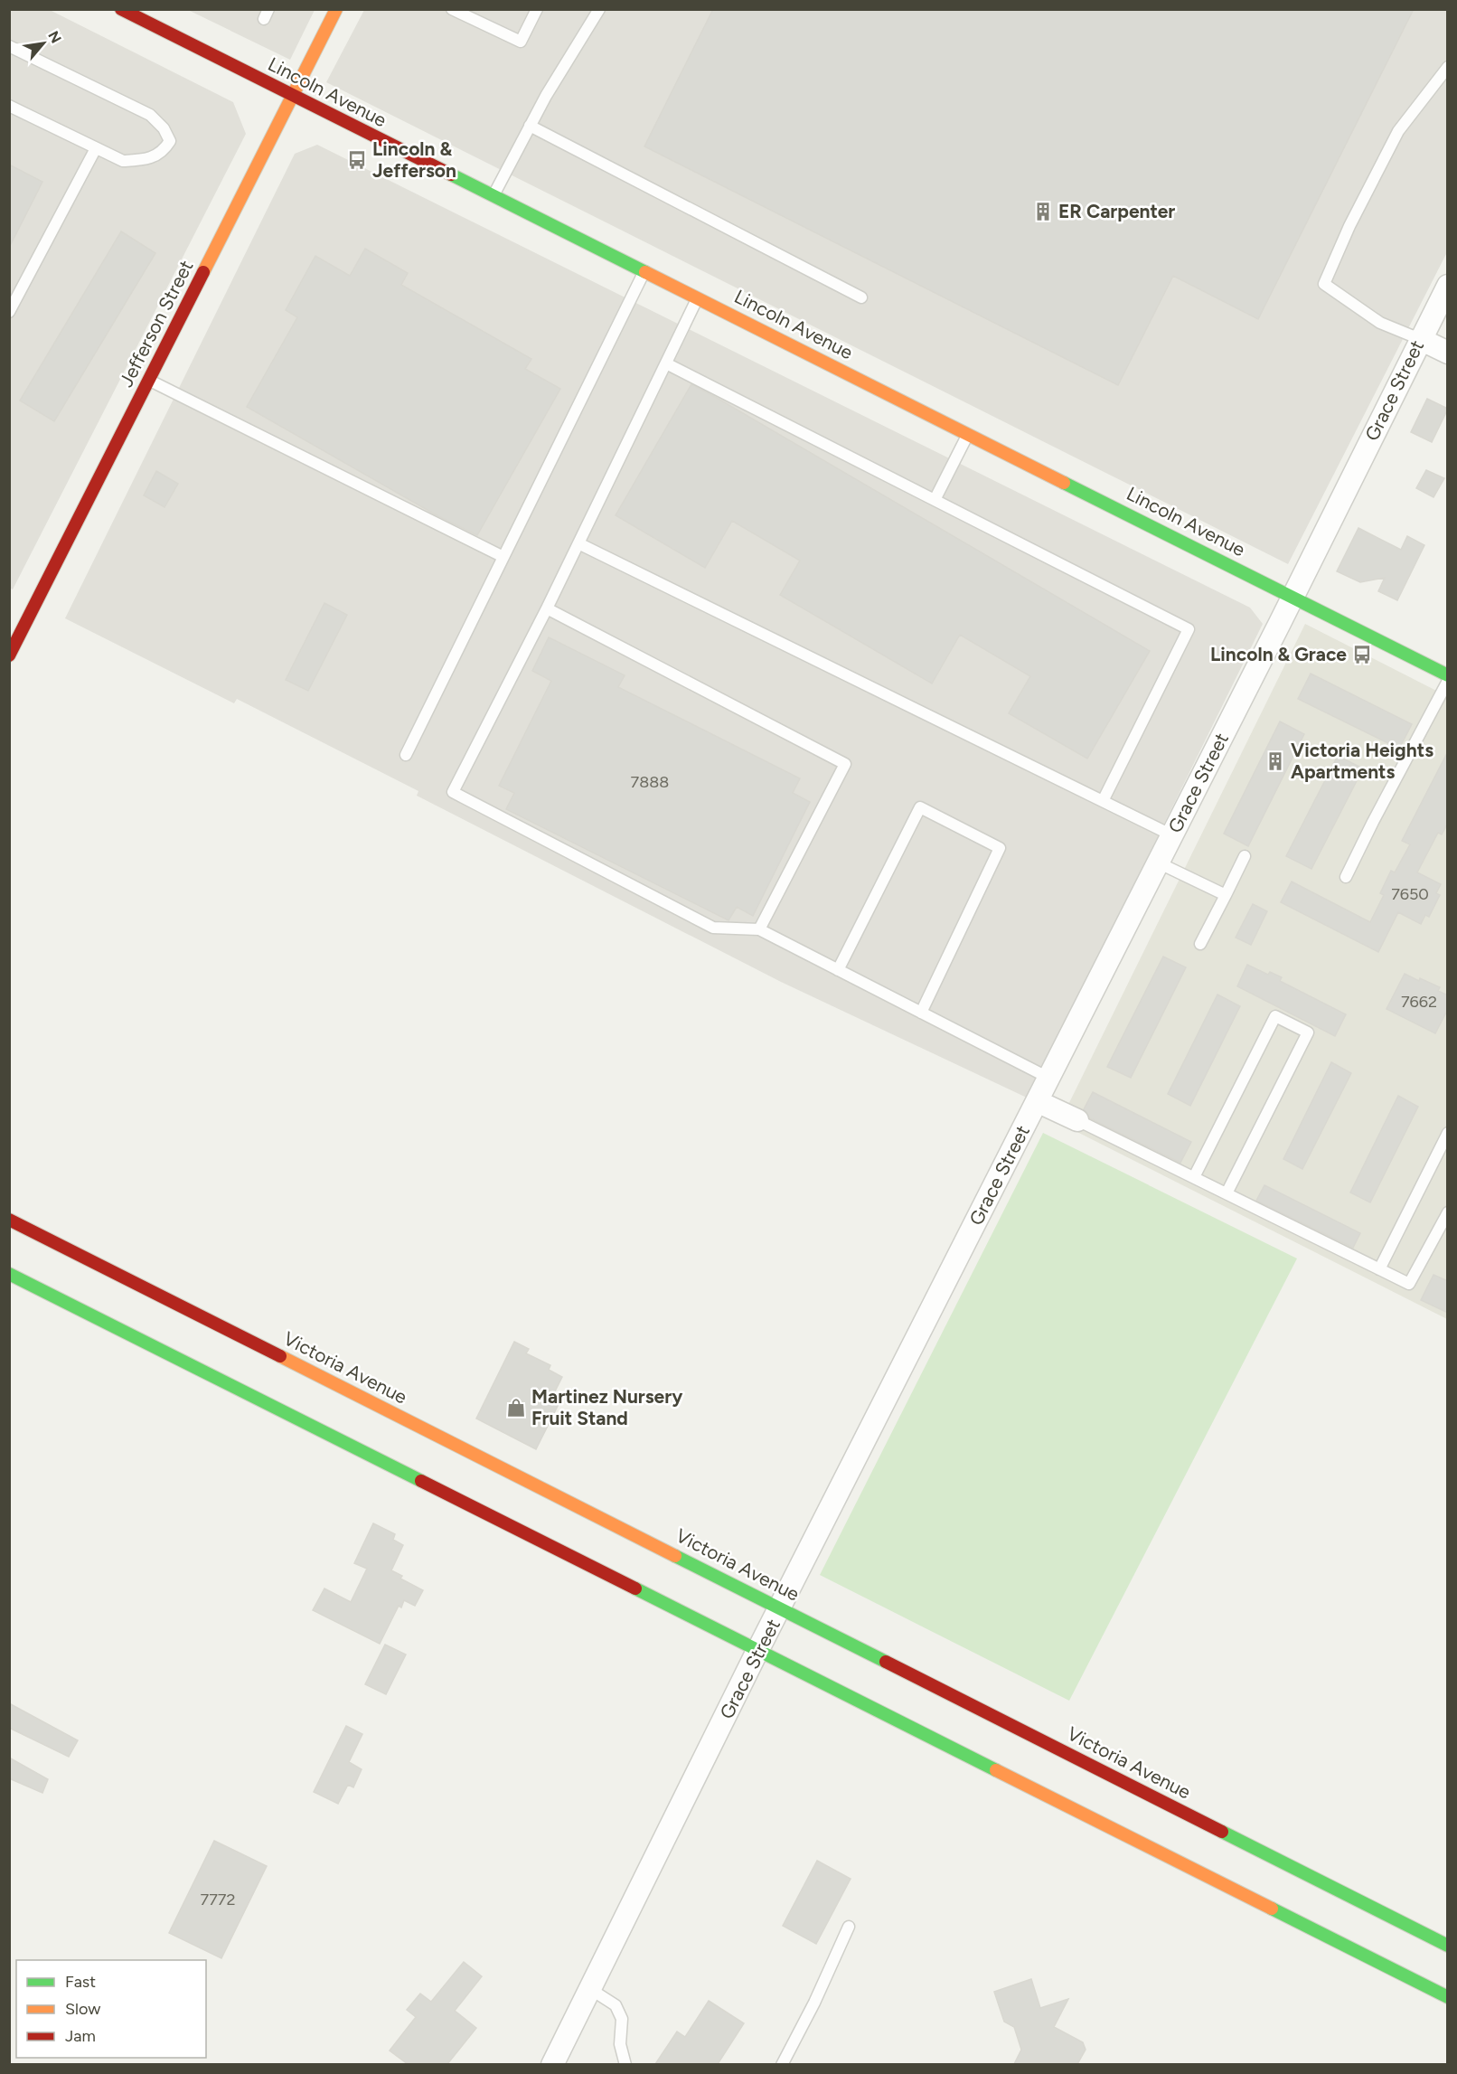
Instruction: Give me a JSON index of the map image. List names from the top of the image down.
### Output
{
  "streets": {
    "main road": ["Lincoln Avenue", "Jefferson Street", "Victoria Avenue"],
    "street": ["Grace Street"]
  },
  "crossings": [
    ["Lincoln Avenue", "Jefferson Street"],
    ["Lincoln Avenue", "Grace Street"],
    ["Grace Street", "Victoria Avenue"]
  ],
  "places": {
    "bus stop": ["Lincoln & Jefferson", "Lincoln & Grace"],
    "building": ["ER Carpenter", "Victoria Heights Apartments"],
    "shop": ["Martinez Nursery Fruit Stand"]
  },
  "house_numbers": [
    "7888",
    "7650",
    "7662",
    "7772"
  ],
  "legend": ["Fast", "Slow", "Jam"],
  "north": "top right"
}
